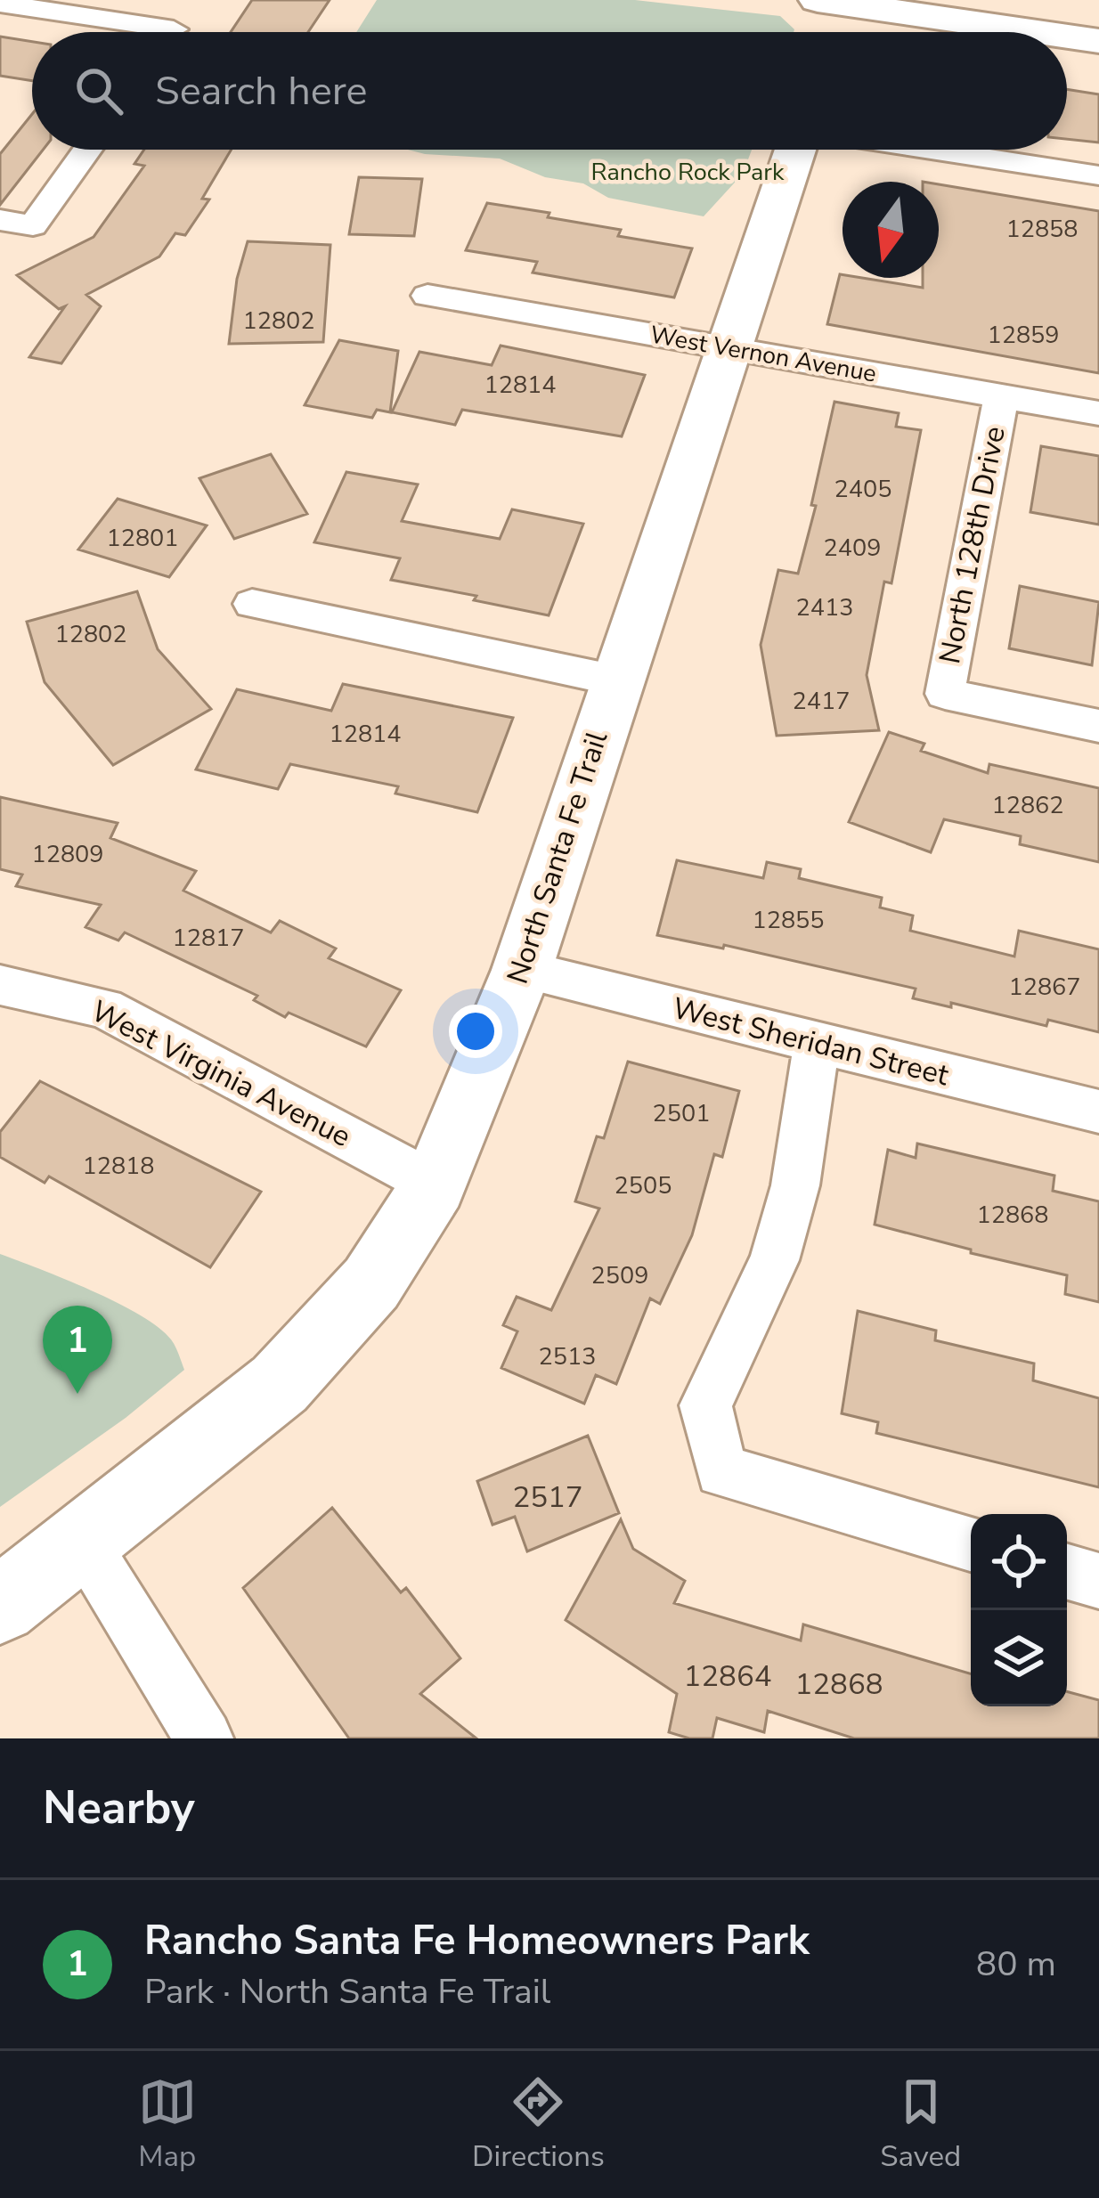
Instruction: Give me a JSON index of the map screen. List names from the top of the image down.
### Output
{
  "streets": {
    "street": [
      "West Vernon Avenue",
      "North 128th Drive",
      "North Santa Fe Trail",
      "West Sheridan Street",
      "West Virginia Avenue"
    ]
  },
  "crossings": [
    ["West Vernon Avenue", "North 128th Drive"],
    ["West Vernon Avenue", "North Santa Fe Trail"],
    ["North Santa Fe Trail", "West Sheridan Street"],
    ["North Santa Fe Trail", "West Virginia Avenue"]
  ],
  "parks": ["Rancho Rock Park"],
  "house_numbers": [
    "12858",
    "12802",
    "12859",
    "12814",
    "2405",
    "12801",
    "2409",
    "2413",
    "12802",
    "2417",
    "12814",
    "12862",
    "12809",
    "12855",
    "12817",
    "12867",
    "2501",
    "12818",
    "2505",
    "12868",
    "2509",
    "2513",
    "2517",
    "12864",
    "12868"
  ],
  "north": "bottom",
  "page": {
    "search": "Search here",
    "pins": "1",
    "heading": "Nearby",
    "list": [
      {
        "mark": "1",
        "name": "Rancho Santa Fe Homeowners Park",
        "note": "Park · North Santa Fe Trail",
        "value": "80 m"
      }
    ],
    "nav": ["Map", "Directions", "Saved"]
  }
}
